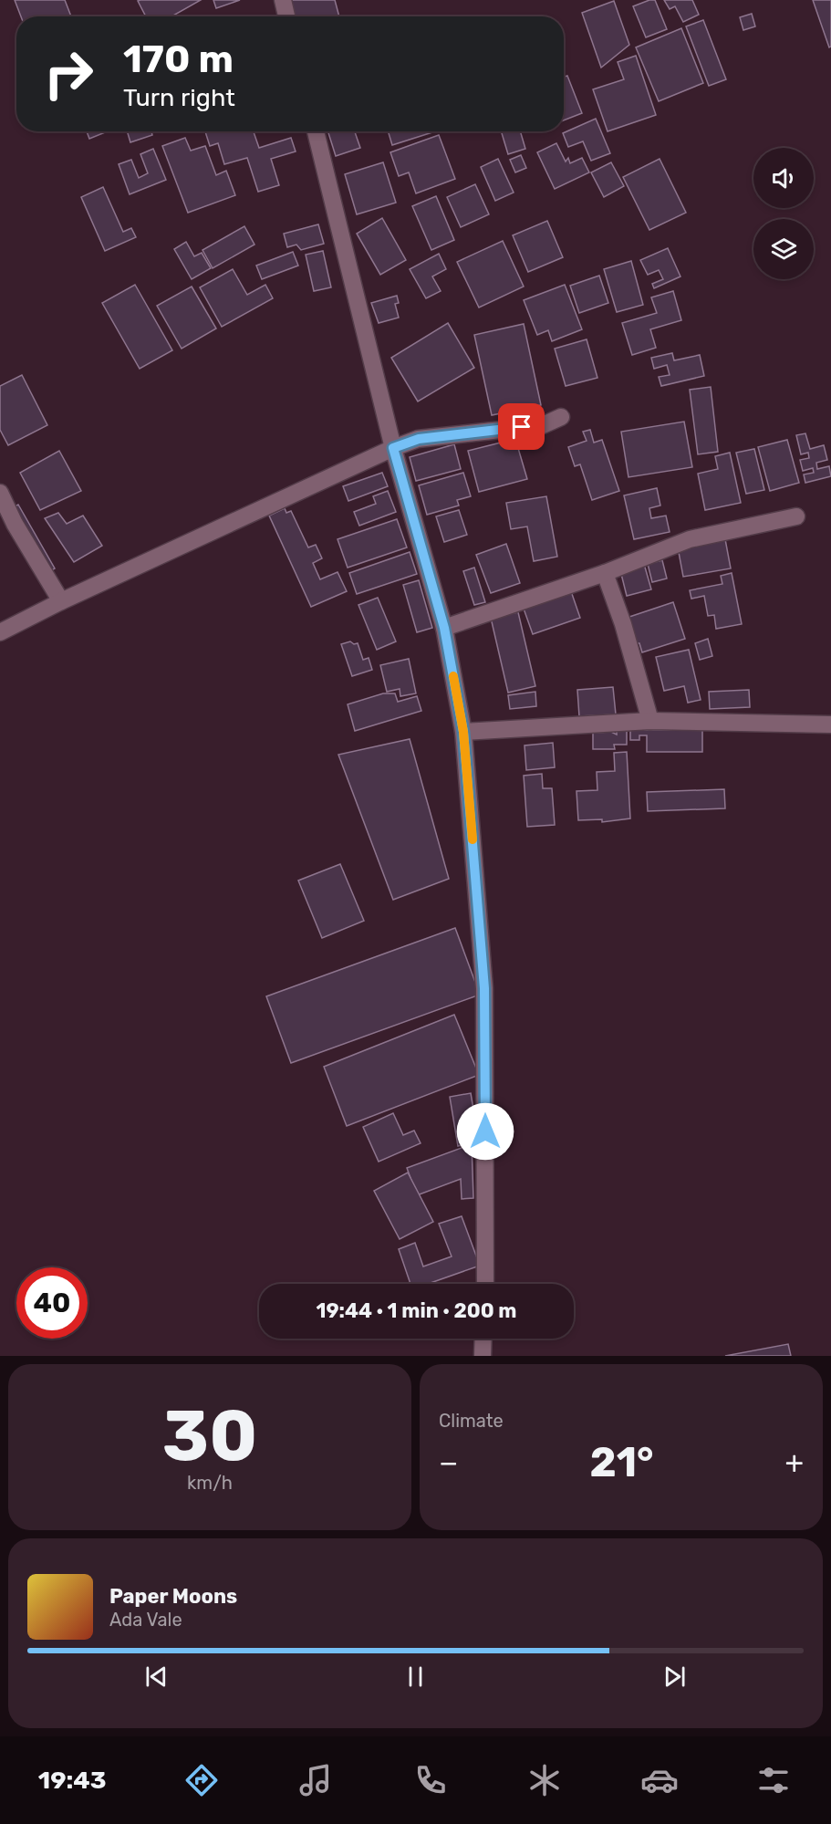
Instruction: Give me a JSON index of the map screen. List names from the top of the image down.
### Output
{
  "page": {
    "turn": ["170 m", "Turn right"],
    "limit": "40",
    "trip": "19:44 · 1 min · 200 m",
    "tile": [
      ["30", "km/h"],
      "Climate"
    ],
    "heat": ["−", "21°", "+"],
    "song": ["Paper Moons", "Ada Vale"],
    "tabs": "19:43"
  }
}
